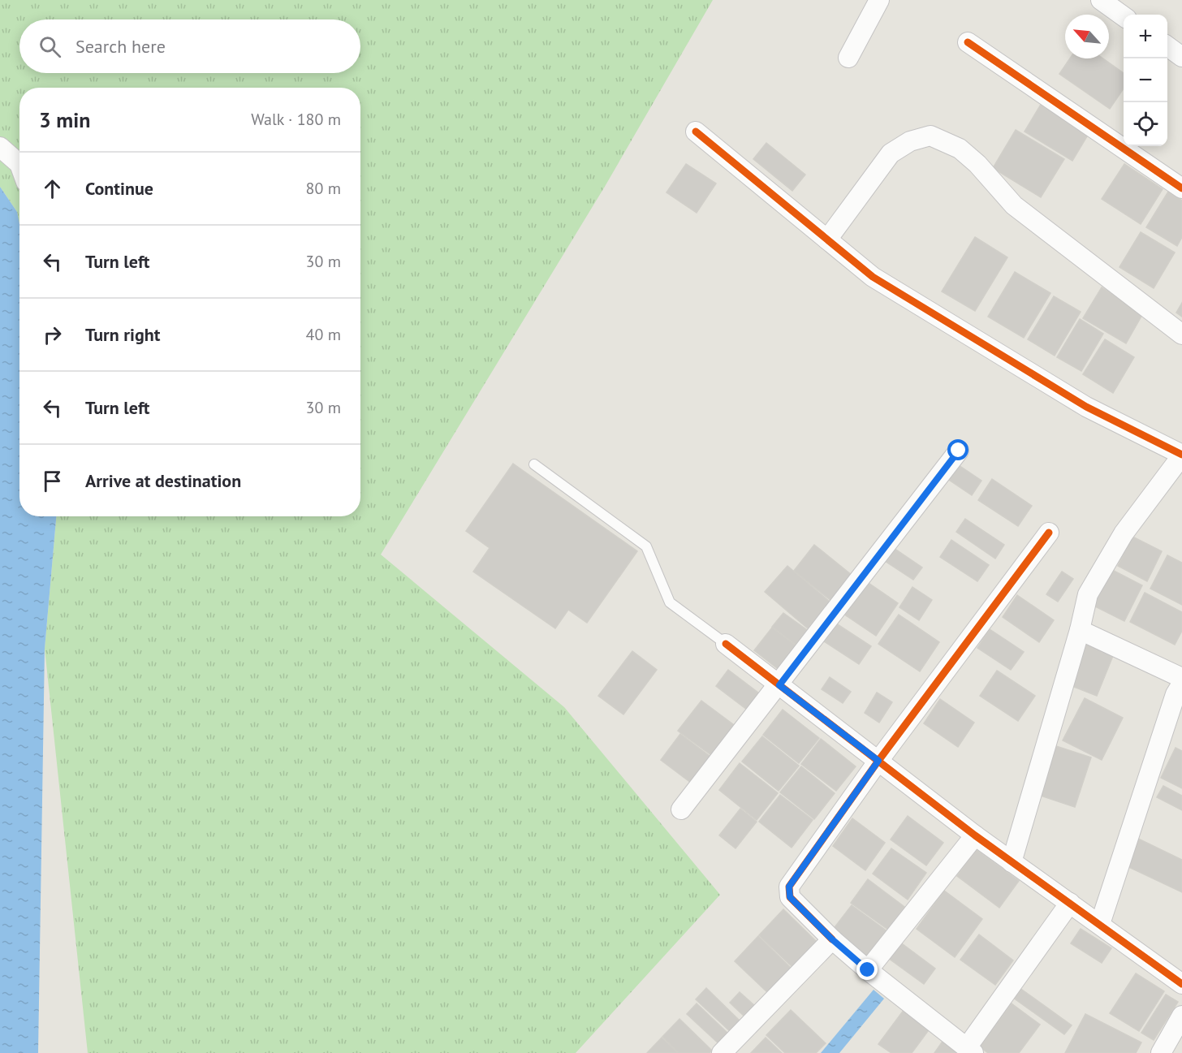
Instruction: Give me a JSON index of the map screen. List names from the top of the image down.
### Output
{
  "north": "top left",
  "page": {
    "map_buttons": ["+", "−"],
    "search": "Search here",
    "heading": ["3 min", "Walk · 180 m"],
    "list": [
      ["Continue", "80 m"],
      ["Turn left", "30 m"],
      ["Turn right", "40 m"],
      ["Turn left", "30 m"],
      "Arrive at destination"
    ]
  }
}
